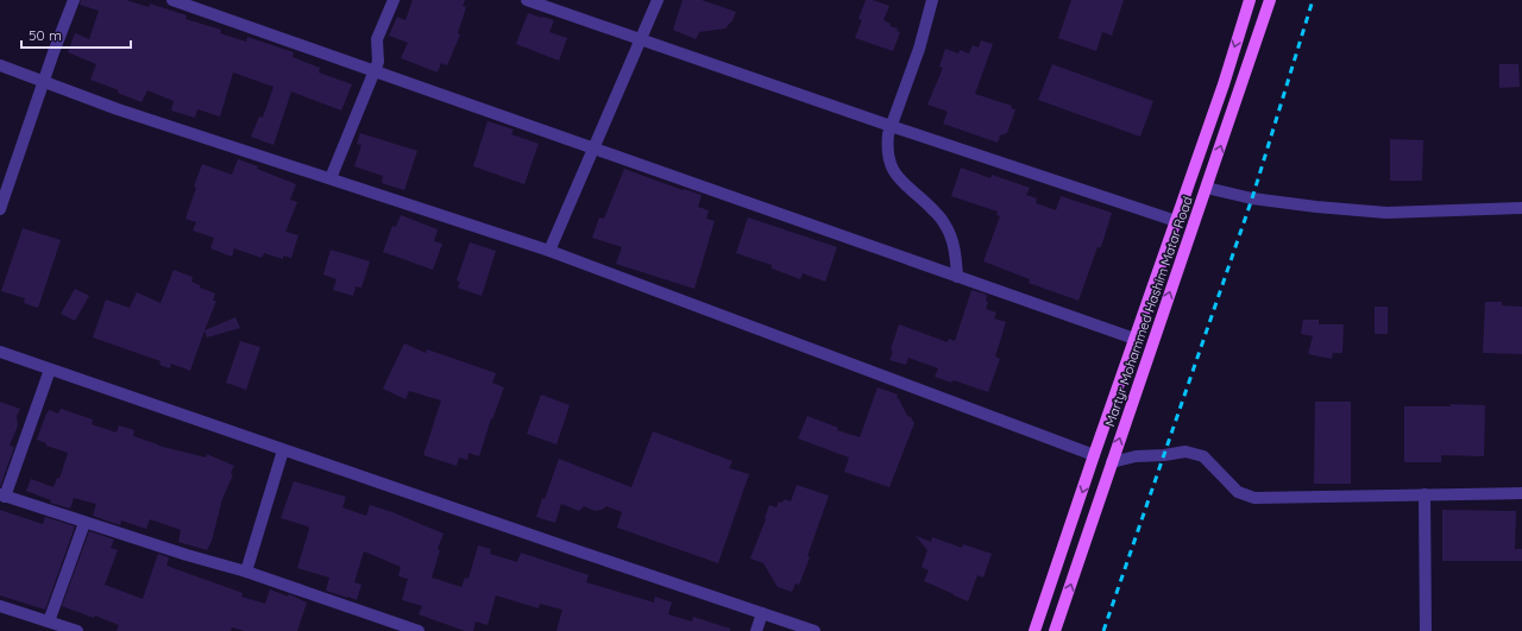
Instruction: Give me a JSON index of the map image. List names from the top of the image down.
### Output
{
  "streets": {
    "main road": ["Martyr Mohammed Hashim Matar Road"]
  },
  "scale_bar": "50 m"
}
